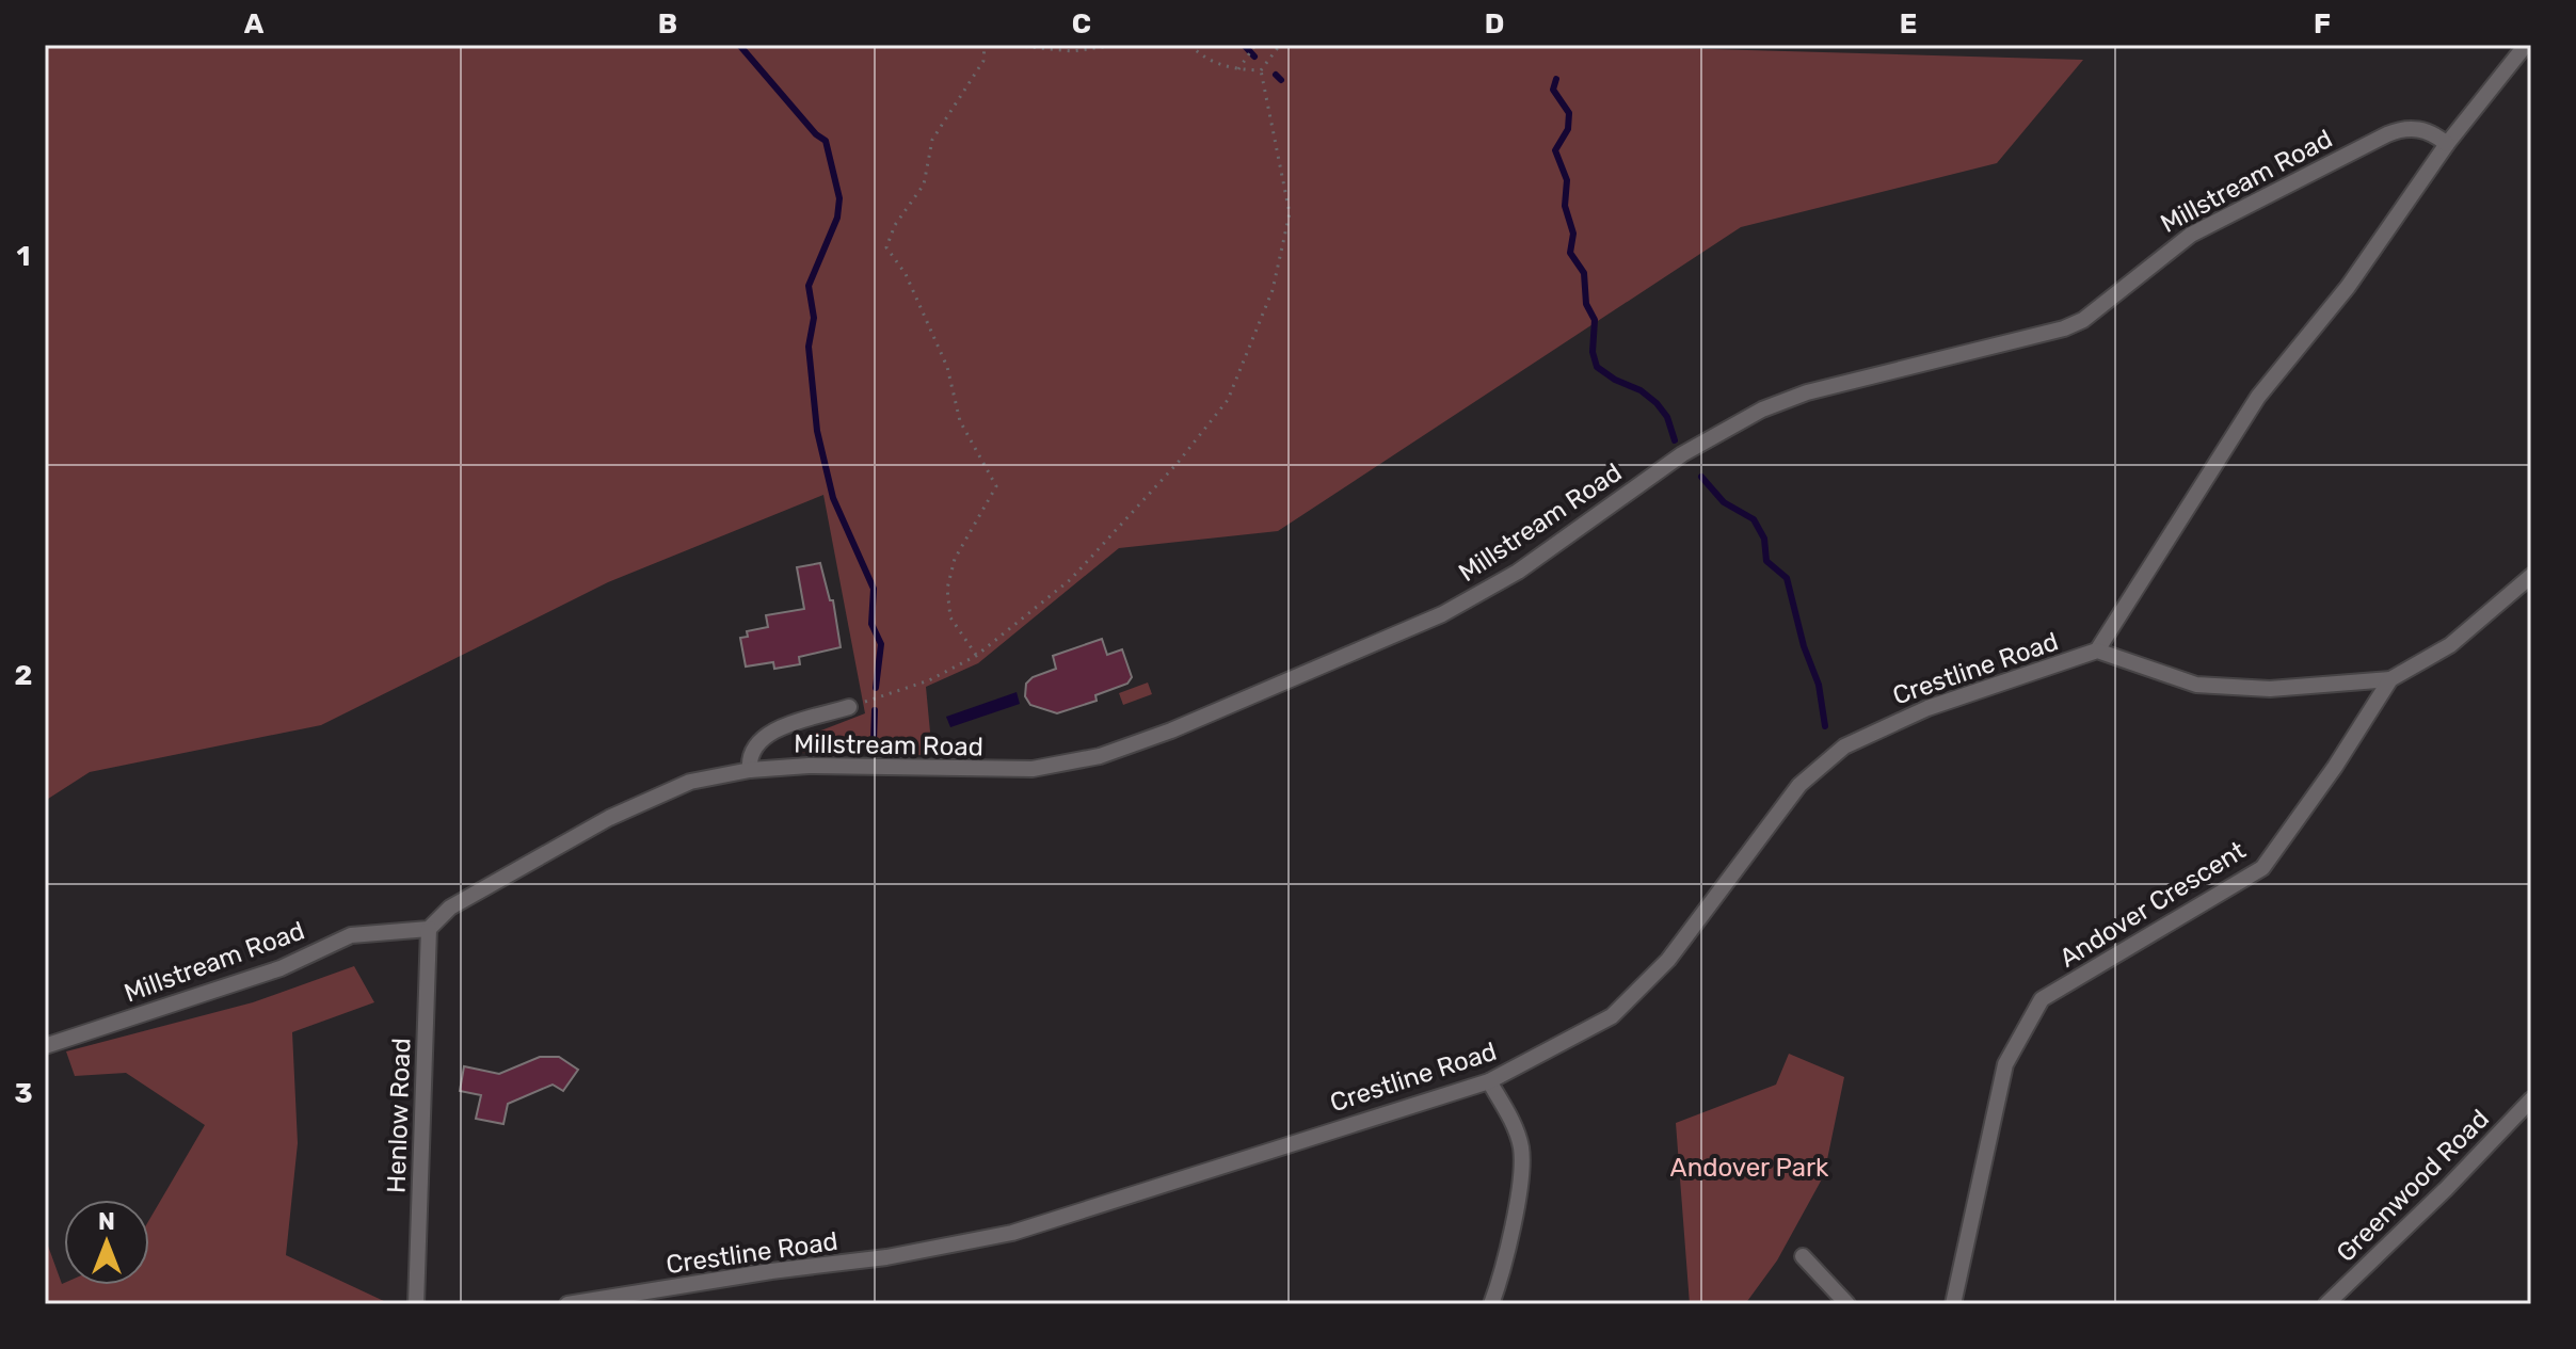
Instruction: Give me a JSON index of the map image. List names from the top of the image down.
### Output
{
  "streets": {
    "street": [
      "Millstream Road",
      "Crestline Road",
      "Andover Crescent",
      "Henlow Road",
      "Greenwood Road"
    ]
  },
  "crossings": [
    ["Millstream Road", "Henlow Road"],
    ["Crestline Road", "Andover Crescent"]
  ],
  "parks": ["Andover Park"],
  "north": "top",
  "grid": {
    "columns": [
      "A",
      "B",
      "C",
      "D",
      "E",
      "F"
    ],
    "rows": ["1", "2", "3"]
  }
}
